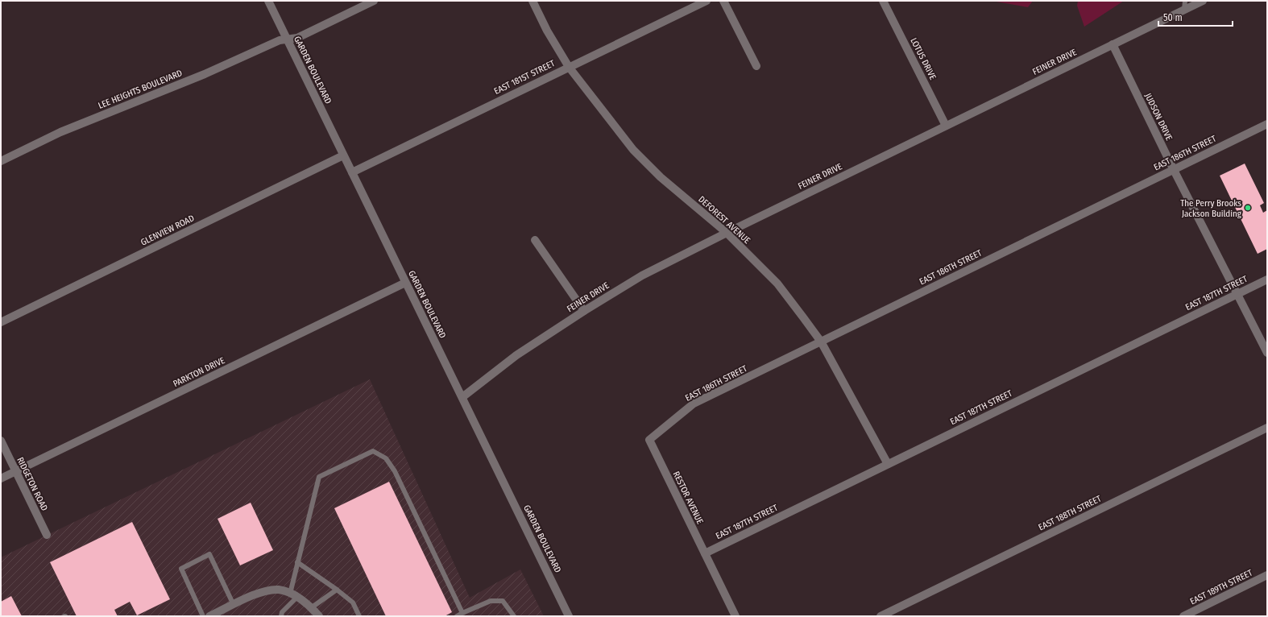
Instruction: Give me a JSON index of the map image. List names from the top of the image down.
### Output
{
  "streets": {
    "street": [
      "LOTUS DRIVE",
      "FEINER DRIVE",
      "GARDEN BOULEVARD",
      "EAST 181ST STREET",
      "LEE HEIGHTS BOULEVARD",
      "JUDSON DRIVE",
      "EAST 186TH STREET",
      "DEFOREST AVENUE",
      "GLENVIEW ROAD",
      "EAST 187TH STREET",
      "PARKTON DRIVE",
      "RIDGETON ROAD",
      "RESTOR AVENUE",
      "EAST 188TH STREET",
      "EAST 189TH STREET"
    ]
  },
  "crossings": [
    ["LOTUS DRIVE", "FEINER DRIVE"],
    ["FEINER DRIVE", "GARDEN BOULEVARD"],
    ["FEINER DRIVE", "JUDSON DRIVE"],
    ["FEINER DRIVE", "DEFOREST AVENUE"],
    ["GARDEN BOULEVARD", "EAST 181ST STREET"],
    ["GARDEN BOULEVARD", "LEE HEIGHTS BOULEVARD"],
    ["GARDEN BOULEVARD", "GLENVIEW ROAD"],
    ["GARDEN BOULEVARD", "PARKTON DRIVE"],
    ["EAST 181ST STREET", "DEFOREST AVENUE"],
    ["JUDSON DRIVE", "EAST 186TH STREET"],
    ["JUDSON DRIVE", "EAST 187TH STREET"],
    ["EAST 186TH STREET", "DEFOREST AVENUE"],
    ["EAST 186TH STREET", "RESTOR AVENUE"],
    ["DEFOREST AVENUE", "EAST 187TH STREET"],
    ["EAST 187TH STREET", "RESTOR AVENUE"],
    ["PARKTON DRIVE", "RIDGETON ROAD"]
  ],
  "places": ["The Perry Brooks Jackson Building"],
  "scale_bar": "50 m"
}
